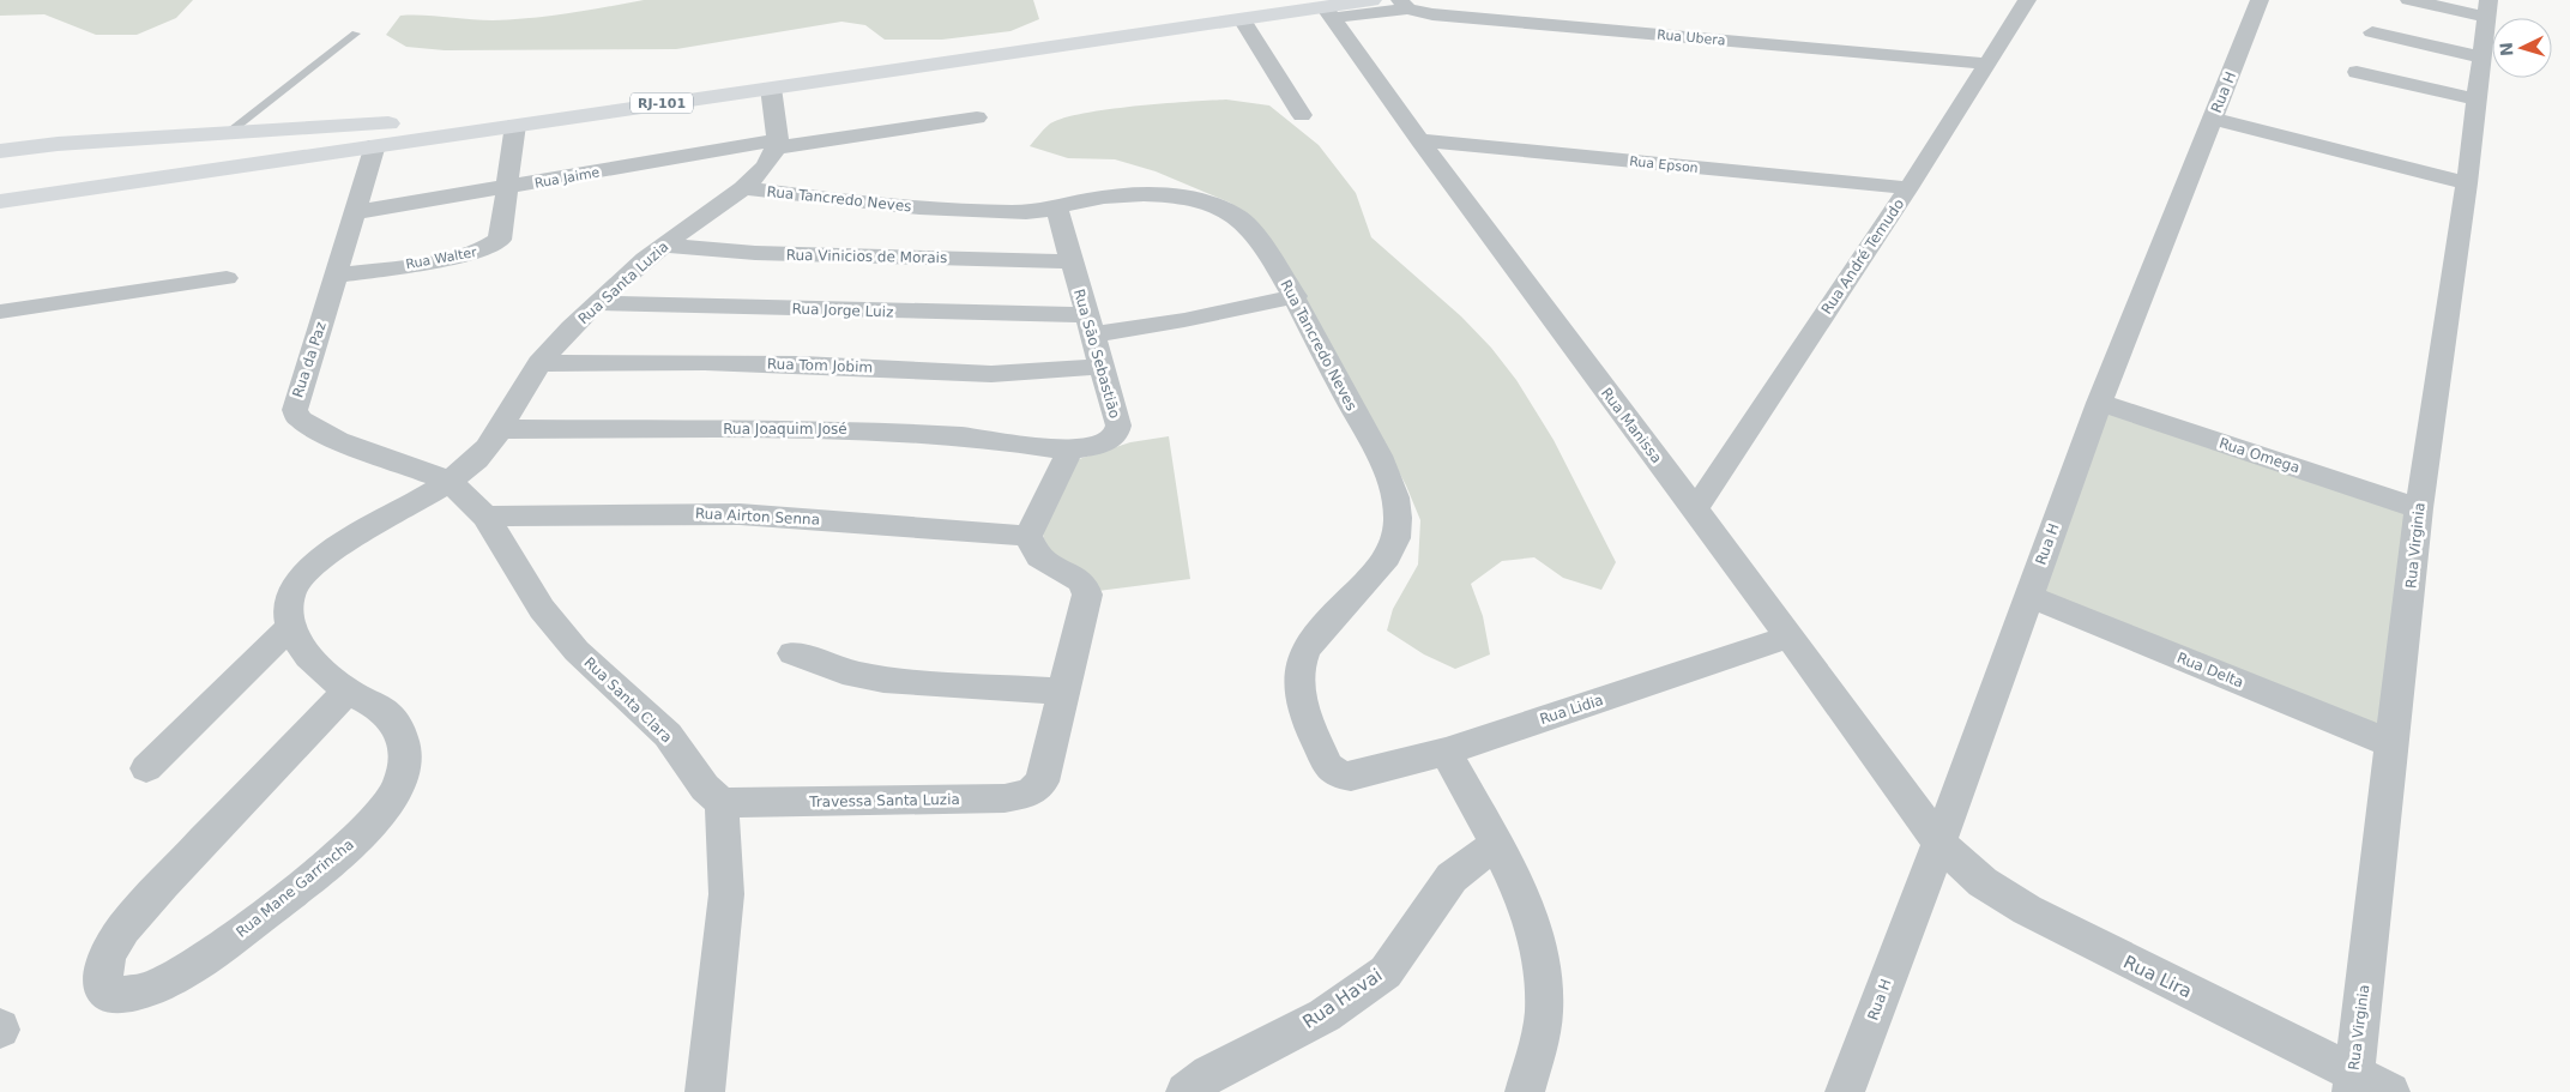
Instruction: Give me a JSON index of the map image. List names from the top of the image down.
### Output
{
  "streets": {
    "main road": ["RJ-101"],
    "street": [
      "Rua Ubera",
      "Rua H",
      "Rua Epson",
      "Rua Jaime",
      "Rua Tancredo Neves",
      "Rua Vinicios de Morais",
      "Rua André Temudo",
      "Rua Walter",
      "Rua Santa Luzia",
      "Rua Jorge Luiz",
      "Rua Sāo Sebastiāo",
      "Rua da Paz",
      "Rua Tom Jobim",
      "Rua Manissa",
      "Rua Joaquim José",
      "Rua Omega",
      "Rua Airton Senna",
      "Rua Virginia",
      "Rua Delta",
      "Rua Santa Clara",
      "Rua Lidia",
      "Travessa Santa Luzia",
      "Rua Mane Garrincha",
      "Rua Lira",
      "Rua Havai"
    ]
  },
  "crossings": [
    ["Rua Ubera", "RJ-101"],
    ["Rua Ubera", "Rua André Temudo"],
    ["Rua Ubera", "Rua Manissa"],
    ["Rua H", "Rua Manissa"],
    ["Rua H", "Rua Omega"],
    ["Rua H", "Rua Delta"],
    ["Rua H", "Rua Lira"],
    ["RJ-101", "Rua Walter"],
    ["RJ-101", "Rua da Paz"],
    ["RJ-101", "Rua Manissa"],
    ["Rua Epson", "Rua André Temudo"],
    ["Rua Epson", "Rua Manissa"],
    ["Rua Jaime", "Rua Walter"],
    ["Rua Jaime", "Rua Santa Luzia"],
    ["Rua Jaime", "Rua da Paz"],
    ["Rua Tancredo Neves", "Rua Santa Luzia"],
    ["Rua Tancredo Neves", "Rua Jorge Luiz"],
    ["Rua Tancredo Neves", "Rua Sāo Sebastiāo"],
    ["Rua Tancredo Neves", "Rua Lidia"],
    ["Rua Vinicios de Morais", "Rua Santa Luzia"],
    ["Rua Vinicios de Morais", "Rua Sāo Sebastiāo"],
    ["Rua André Temudo", "Rua Manissa"],
    ["Rua Walter", "Rua da Paz"],
    ["Rua Santa Luzia", "Rua Jorge Luiz"],
    ["Rua Santa Luzia", "Rua da Paz"],
    ["Rua Santa Luzia", "Rua Tom Jobim"],
    ["Rua Santa Luzia", "Rua Joaquim José"],
    ["Rua Santa Luzia", "Rua Santa Clara"],
    ["Rua Jorge Luiz", "Rua Sāo Sebastiāo"],
    ["Rua Sāo Sebastiāo", "Rua Tom Jobim"],
    ["Rua Sāo Sebastiāo", "Rua Joaquim José"],
    ["Rua da Paz", "Rua Santa Clara"],
    ["Rua Manissa", "Rua Lidia"],
    ["Rua Manissa", "Rua Lira"],
    ["Rua Omega", "Rua Virginia"],
    ["Rua Airton Senna", "Rua Santa Clara"],
    ["Rua Virginia", "Rua Delta"],
    ["Rua Virginia", "Rua Lira"],
    ["Rua Santa Clara", "Travessa Santa Luzia"]
  ],
  "north": "left"
}
